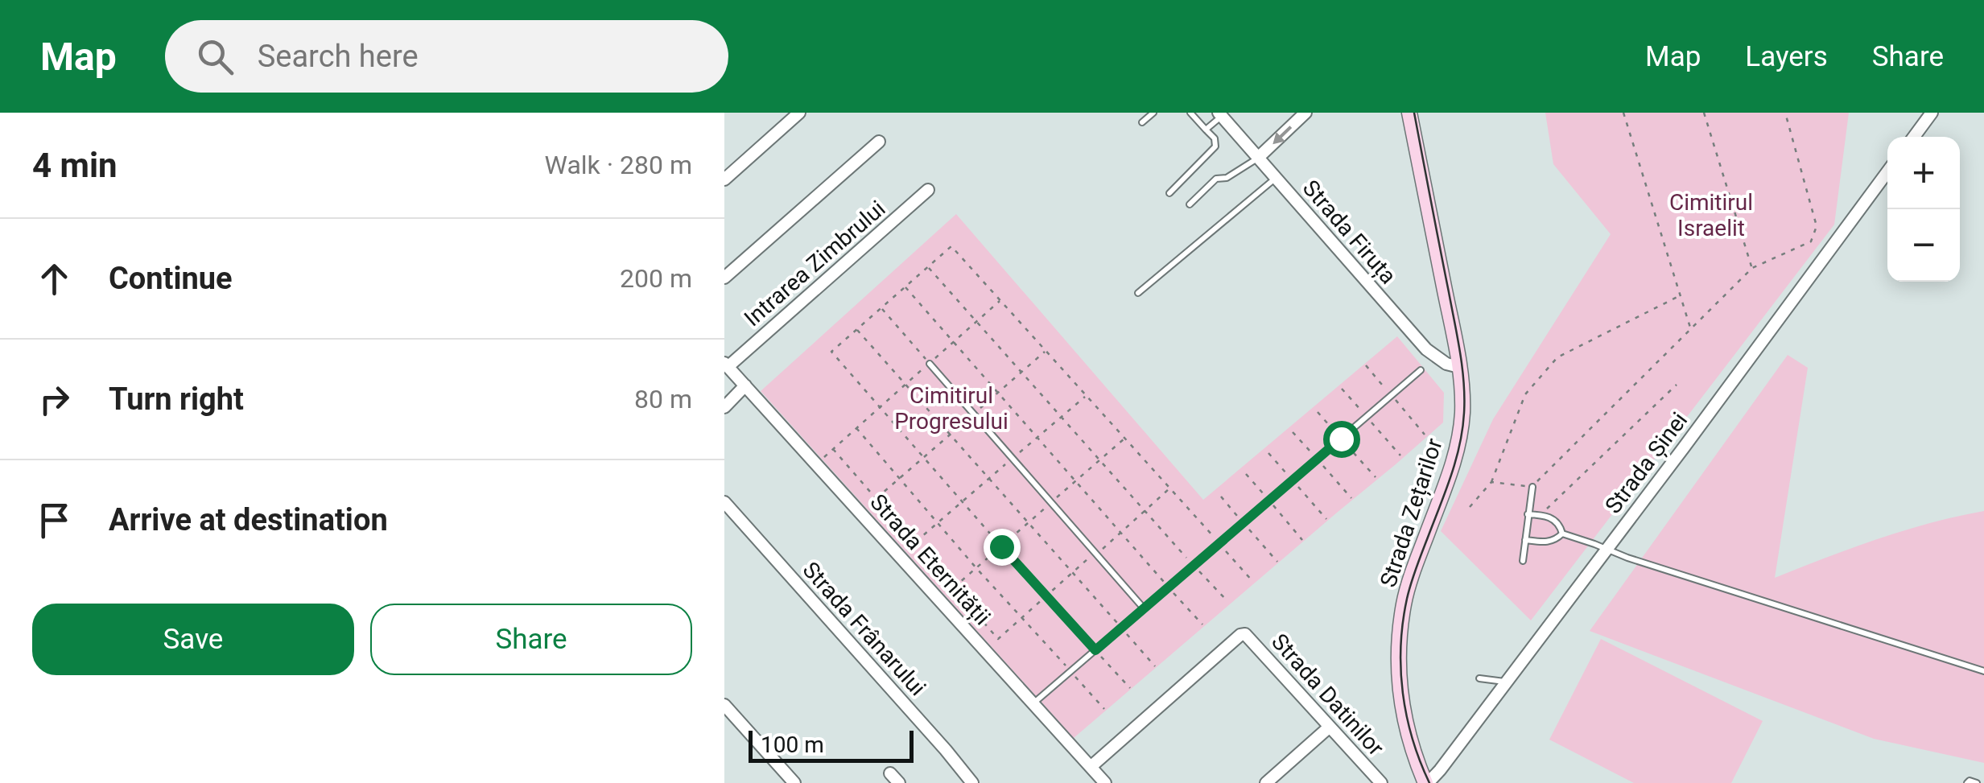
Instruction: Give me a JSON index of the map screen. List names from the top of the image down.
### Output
{
  "streets": {
    "main road": ["Strada Zețarilor"],
    "street": [
      "Strada Firuța",
      "Intrarea Zimbrului",
      "Strada Șinei",
      "Strada Eternității",
      "Strada Frânarului",
      "Strada Datinilor"
    ]
  },
  "crossings": [
    ["Strada Firuța", "Strada Zețarilor"],
    ["Intrarea Zimbrului", "Strada Eternității"],
    ["Strada Șinei", "Strada Zețarilor"],
    ["Strada Eternității", "Strada Datinilor"]
  ],
  "parks": ["Cimitirul Israelit", "Cimitirul Progresului"],
  "scale_bar": "100 m",
  "page": {
    "header": "Map",
    "search": "Search here",
    "nav": ["Map", "Layers", "Share"],
    "heading": ["4 min", "Walk · 280 m"],
    "map_buttons": ["+", "−"],
    "list": [
      ["Continue", "200 m"],
      ["Turn right", "80 m"],
      "Arrive at destination"
    ],
    "buttons": ["Save", "Share"],
    "scale": "100 m"
  }
}
